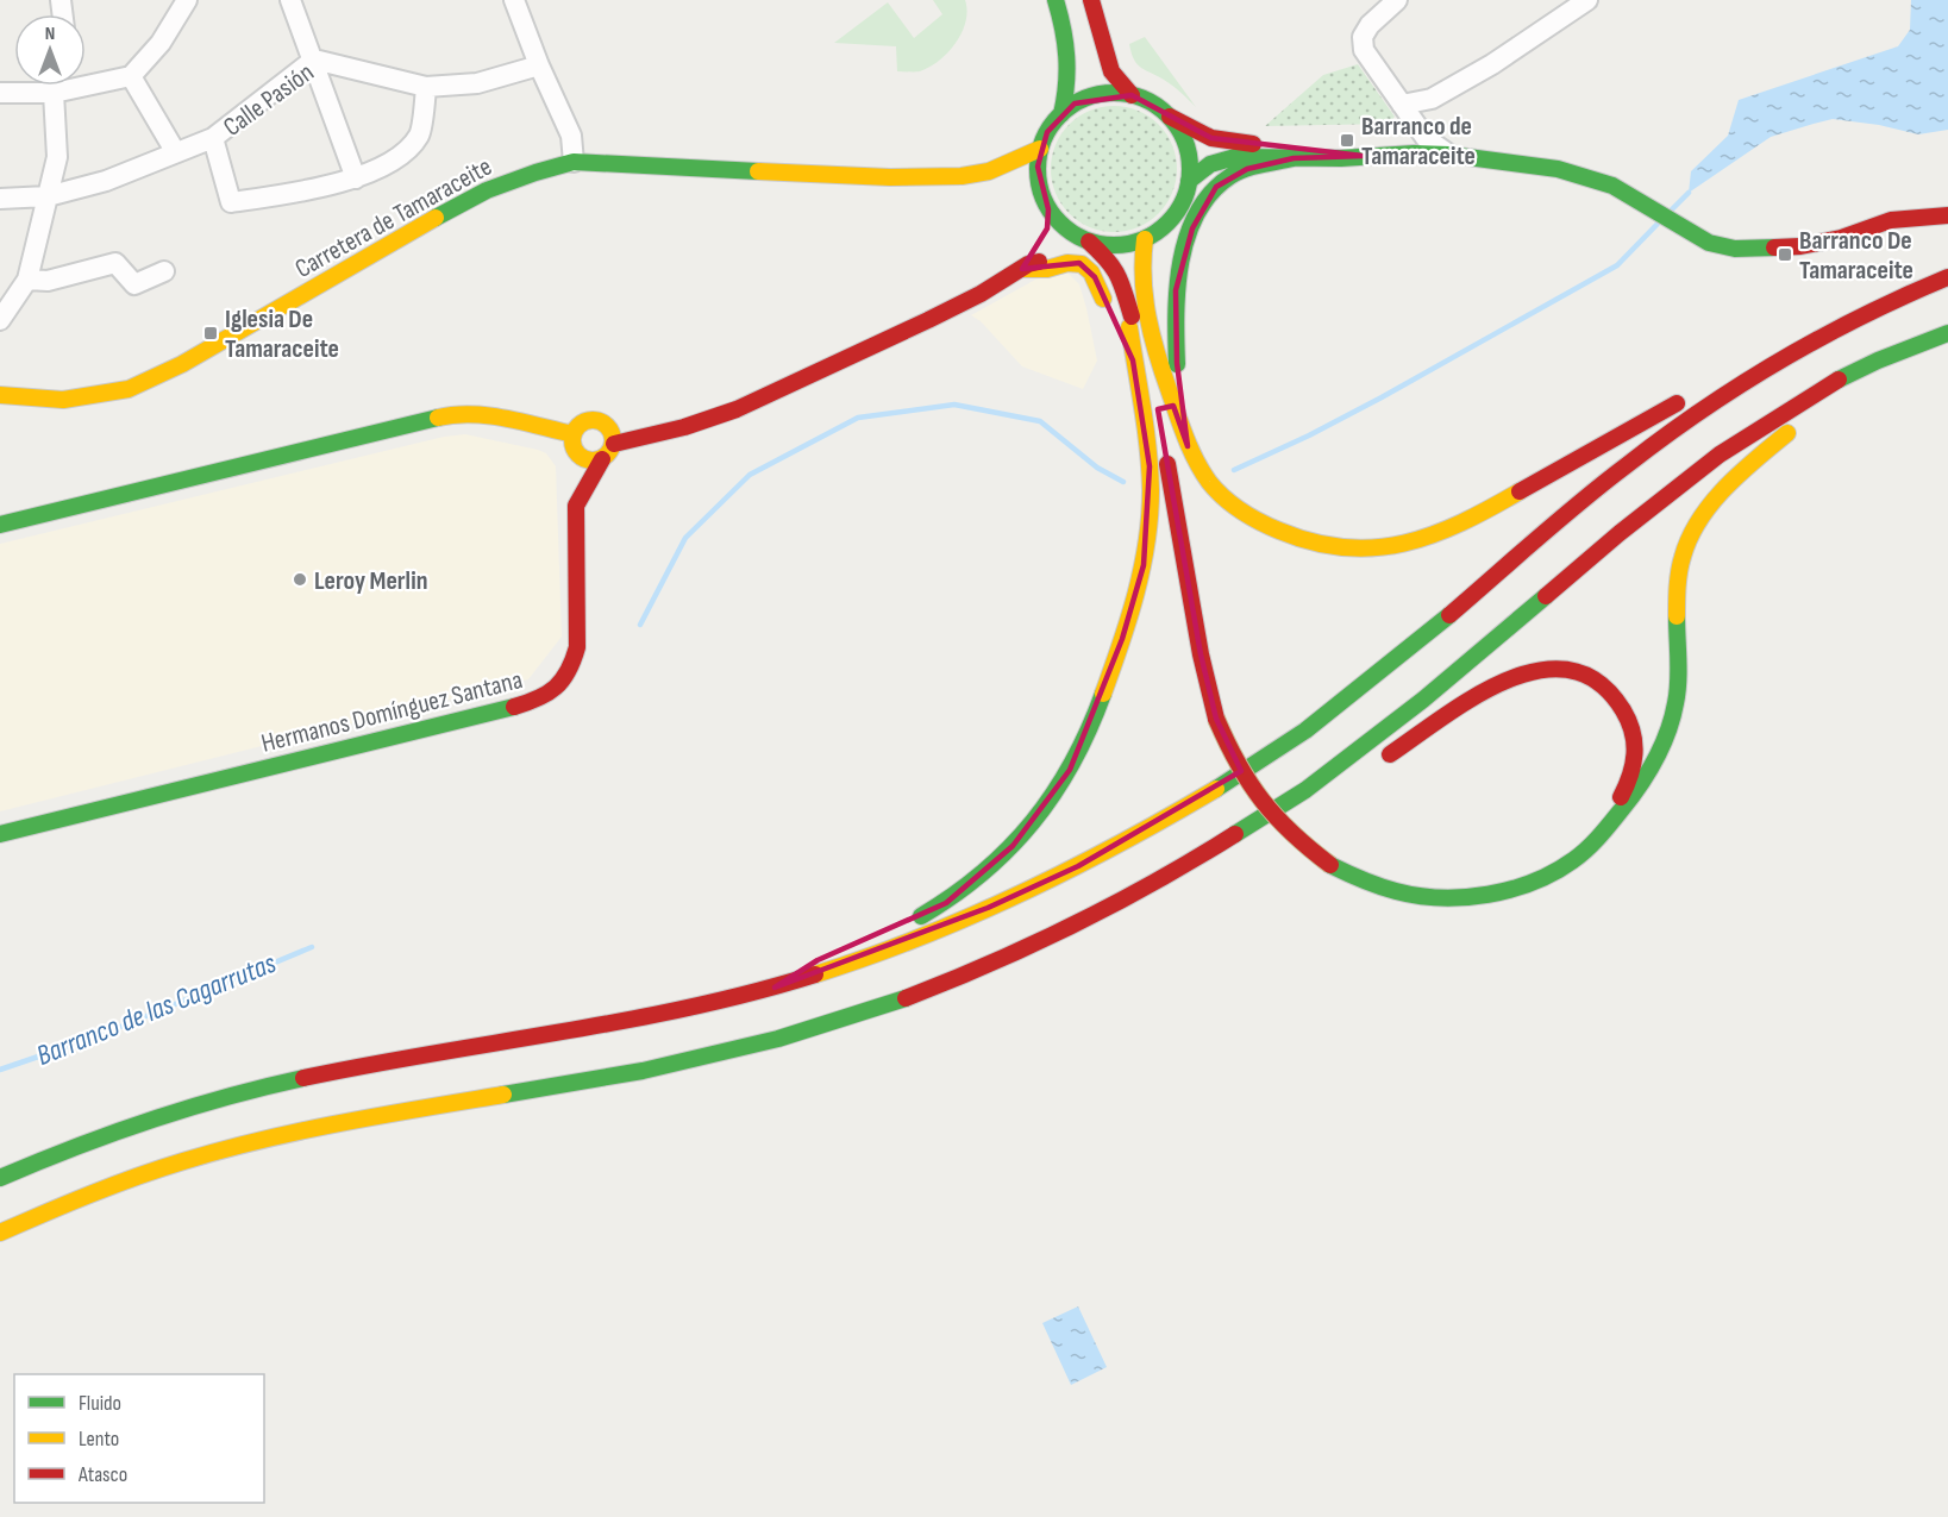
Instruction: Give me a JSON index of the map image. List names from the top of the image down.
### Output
{
  "streets": {
    "main road": ["Carretera de Tamaraceite", "Hermanos Domínguez Santana"],
    "street": ["Calle Pasión"]
  },
  "water": ["Barranco de las Cagarrutas"],
  "places": {
    "transit": ["Barranco de Tamaraceite", "Barranco De Tamaraceite", "Iglesia De Tamaraceite"],
    "other": ["Leroy Merlin"]
  },
  "legend": ["Fluido", "Lento", "Atasco"],
  "north": "top"
}
